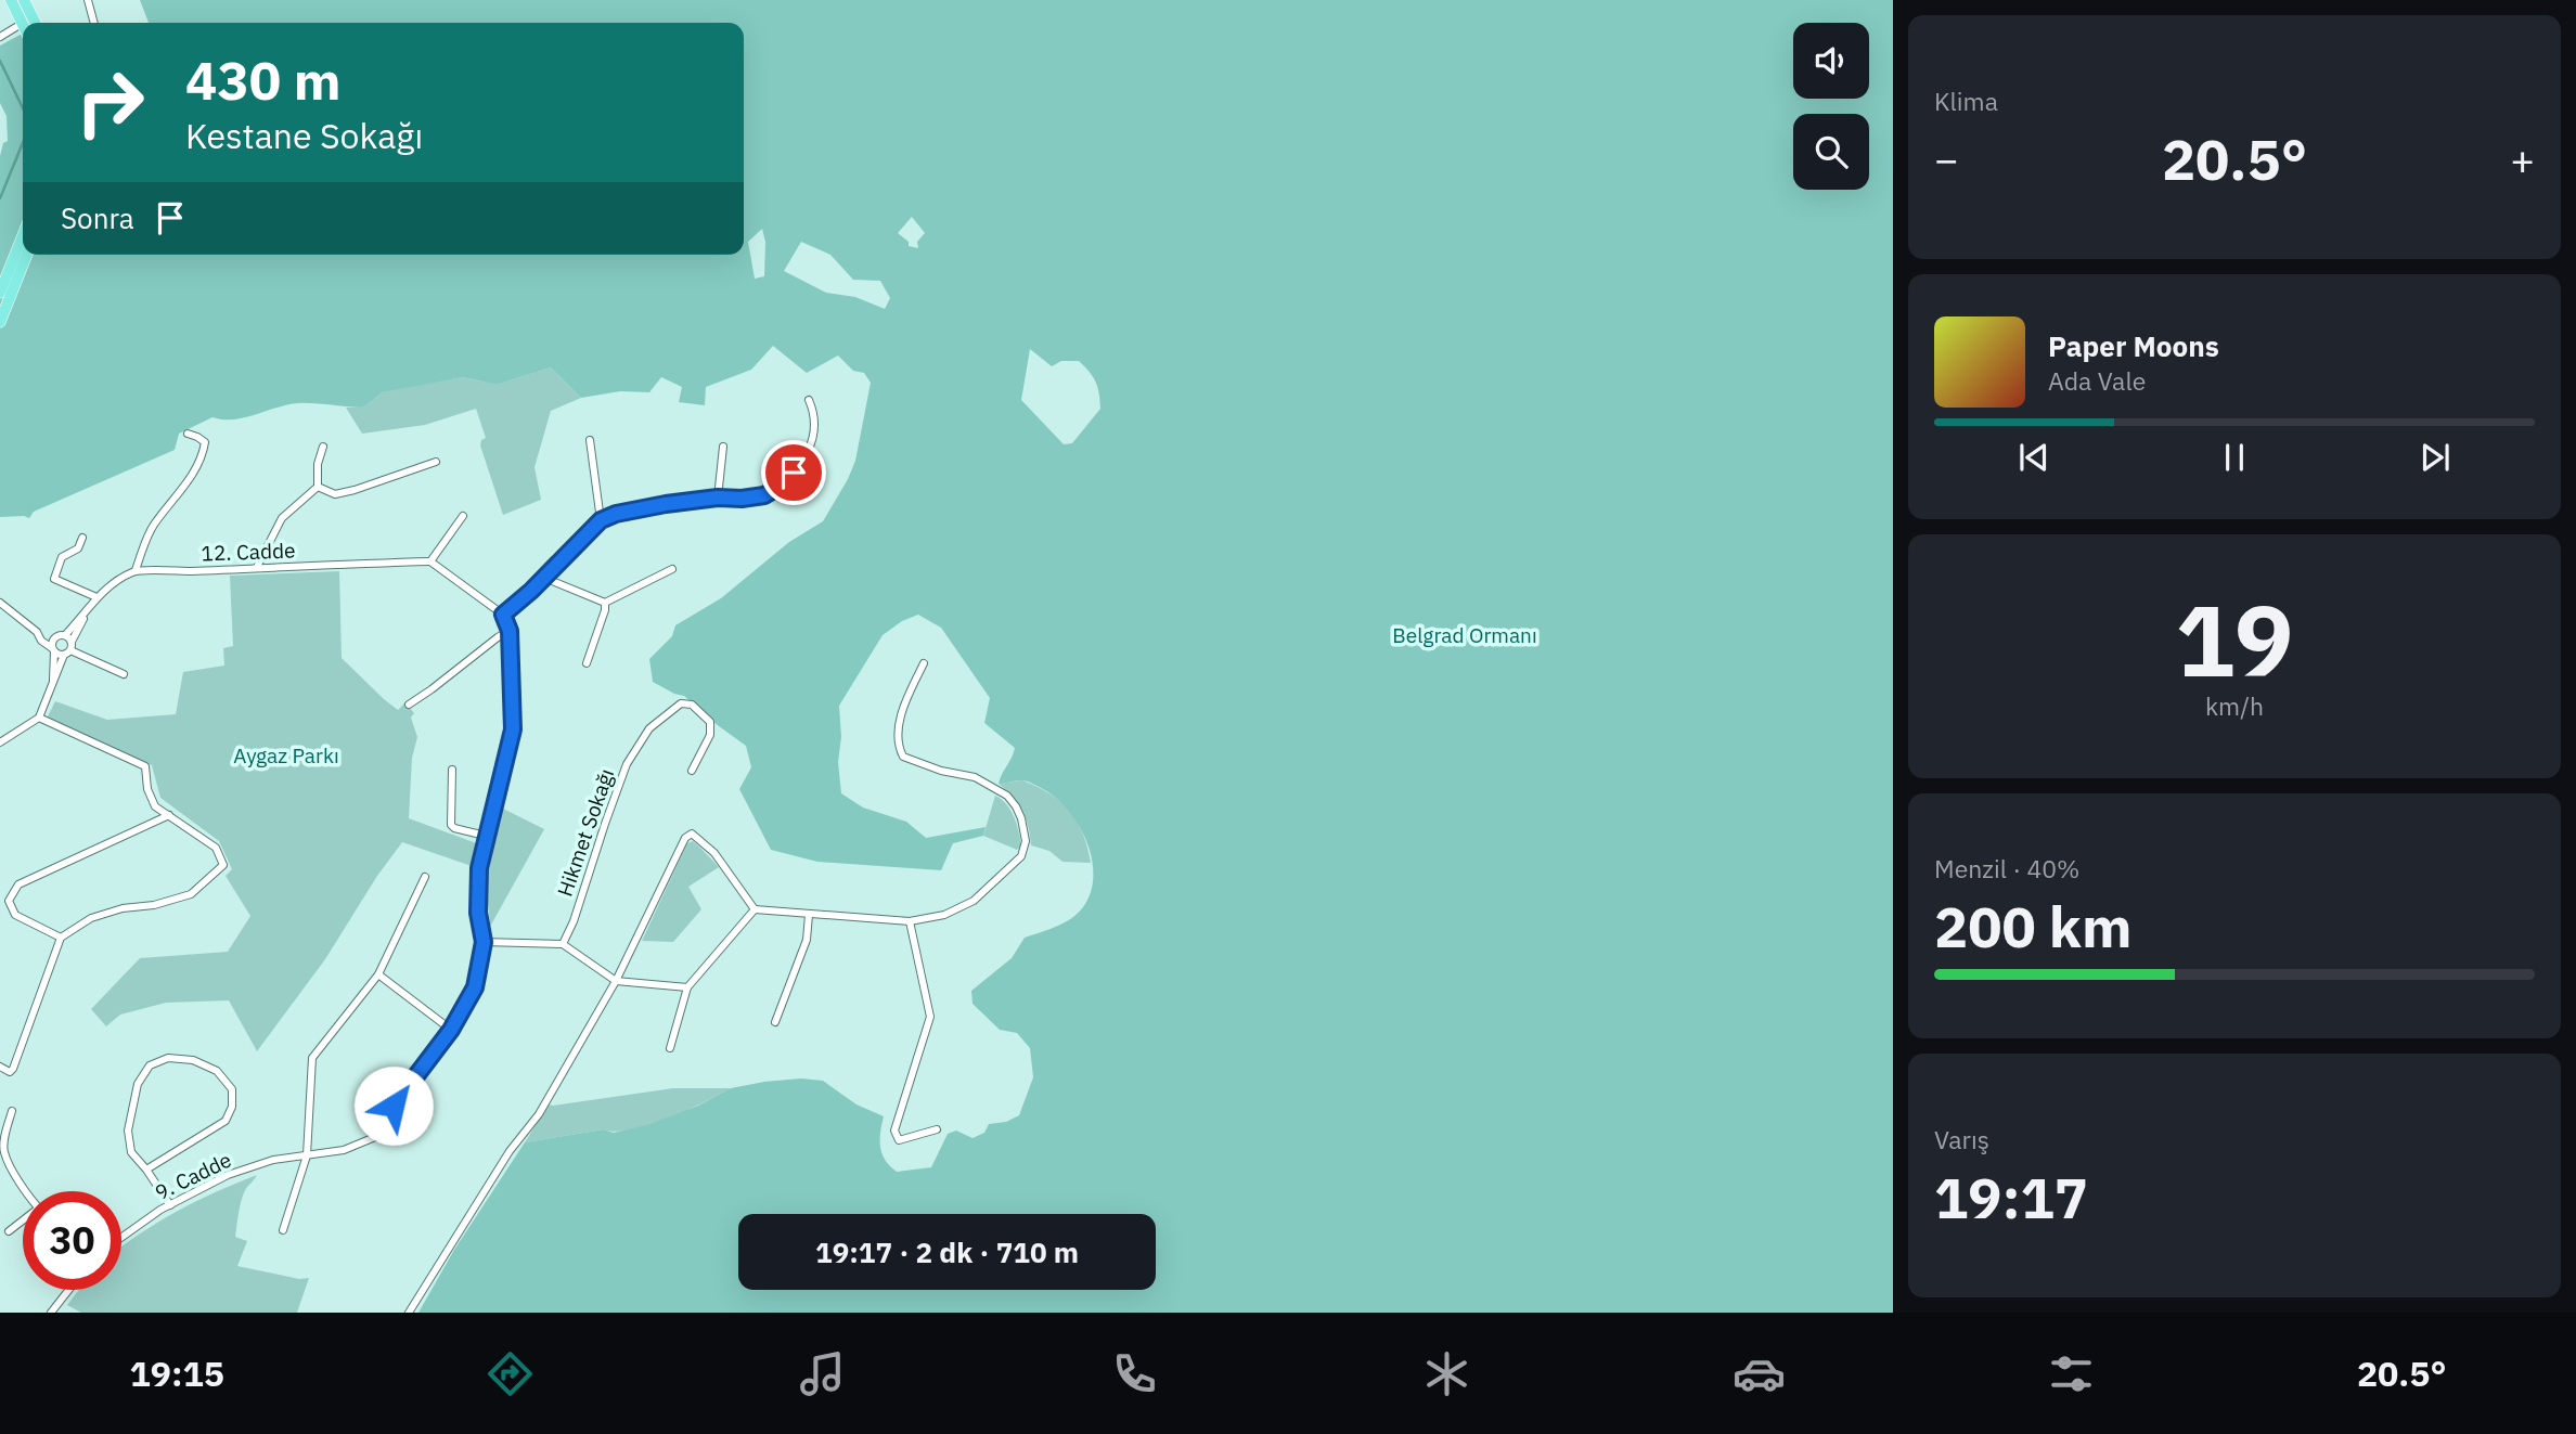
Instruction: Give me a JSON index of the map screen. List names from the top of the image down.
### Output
{
  "streets": {
    "street": ["12. Cadde", "Hikmet Sokağı", "9. Cadde"]
  },
  "parks": ["Belgrad Ormanı", "Aygaz Parkı"],
  "page": {
    "tile": [
      "Klima",
      ["19", "km/h"],
      ["Menzil · 40%", "200 km"],
      ["Varış", "19:17"]
    ],
    "turn": ["430 m", "Kestane Sokağı"],
    "heat": ["−", "20.5°", "+"],
    "then": "Sonra",
    "song": ["Paper Moons", "Ada Vale"],
    "limit": "30",
    "trip": "19:17 · 2 dk · 710 m",
    "tabs": ["19:15", "20.5°"]
  }
}
